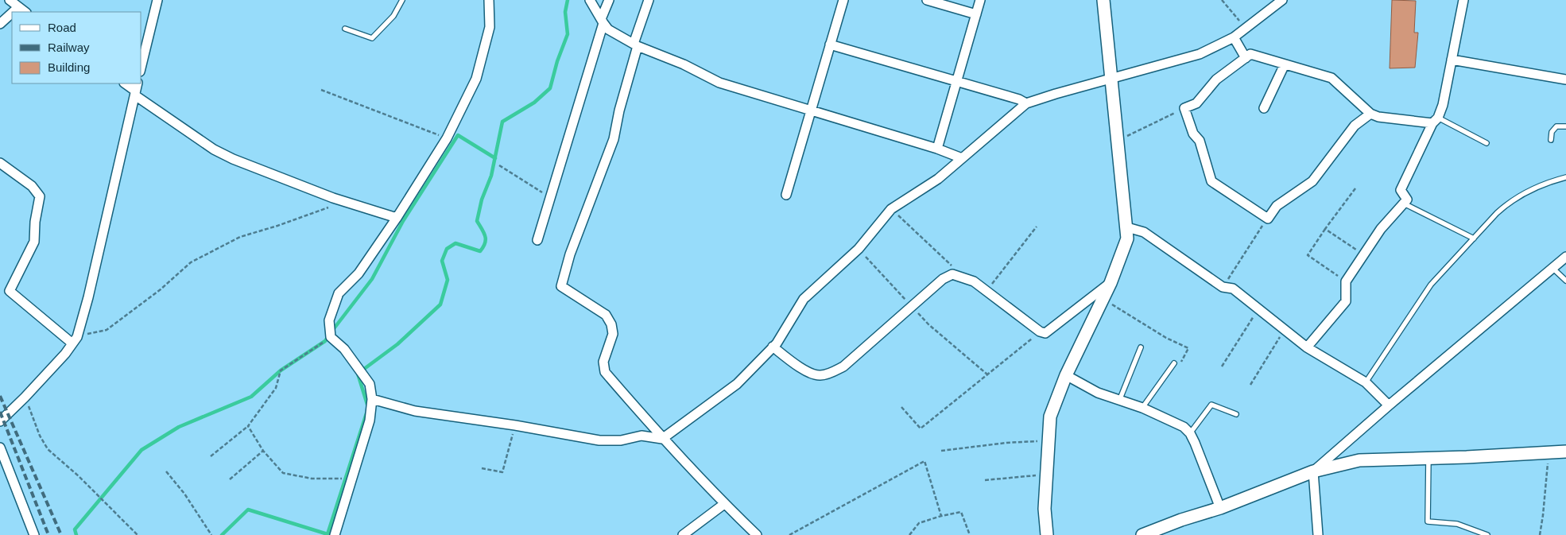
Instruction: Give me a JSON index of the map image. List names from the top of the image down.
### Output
{
  "legend": ["Road", "Railway", "Building"]
}
